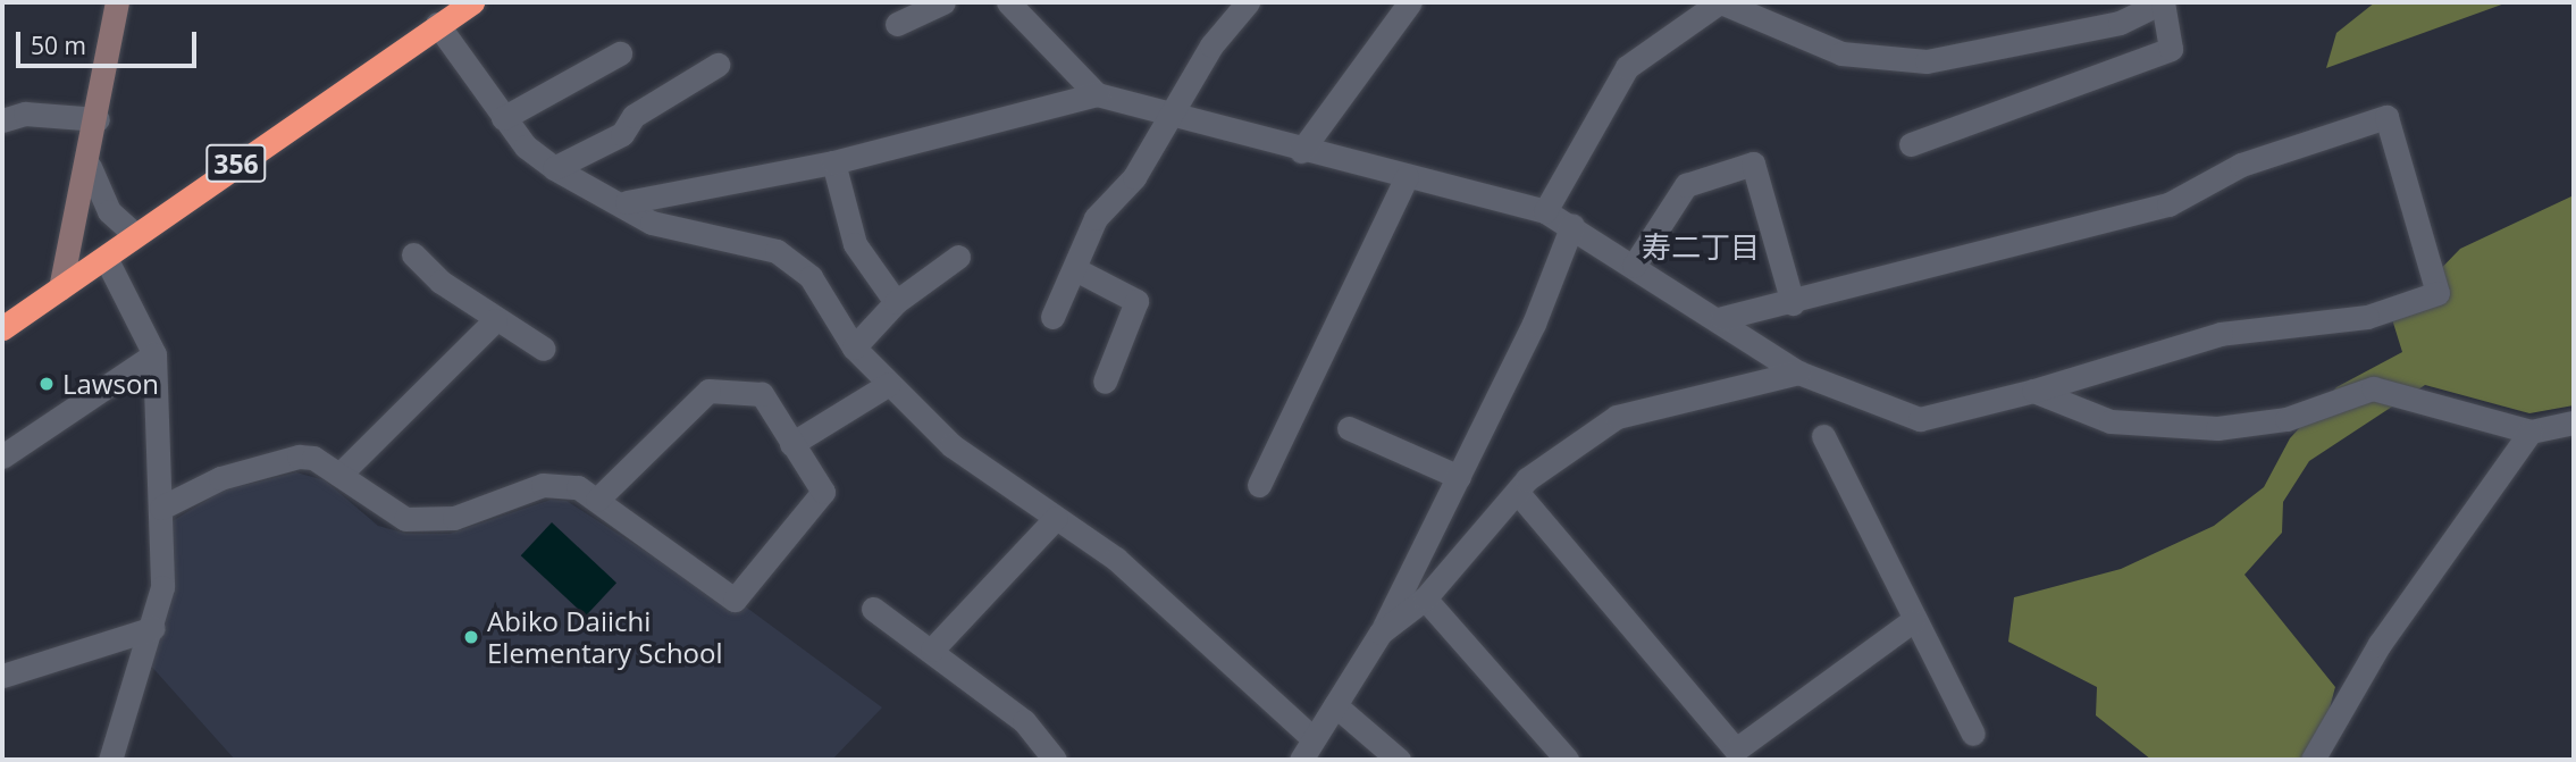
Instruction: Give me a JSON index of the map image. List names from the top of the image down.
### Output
{
  "streets": {
    "highway": ["356"]
  },
  "districts": ["寿二丁目"],
  "places": ["Lawson", "Abiko Daiichi Elementary School"],
  "scale_bar": "50 m"
}
